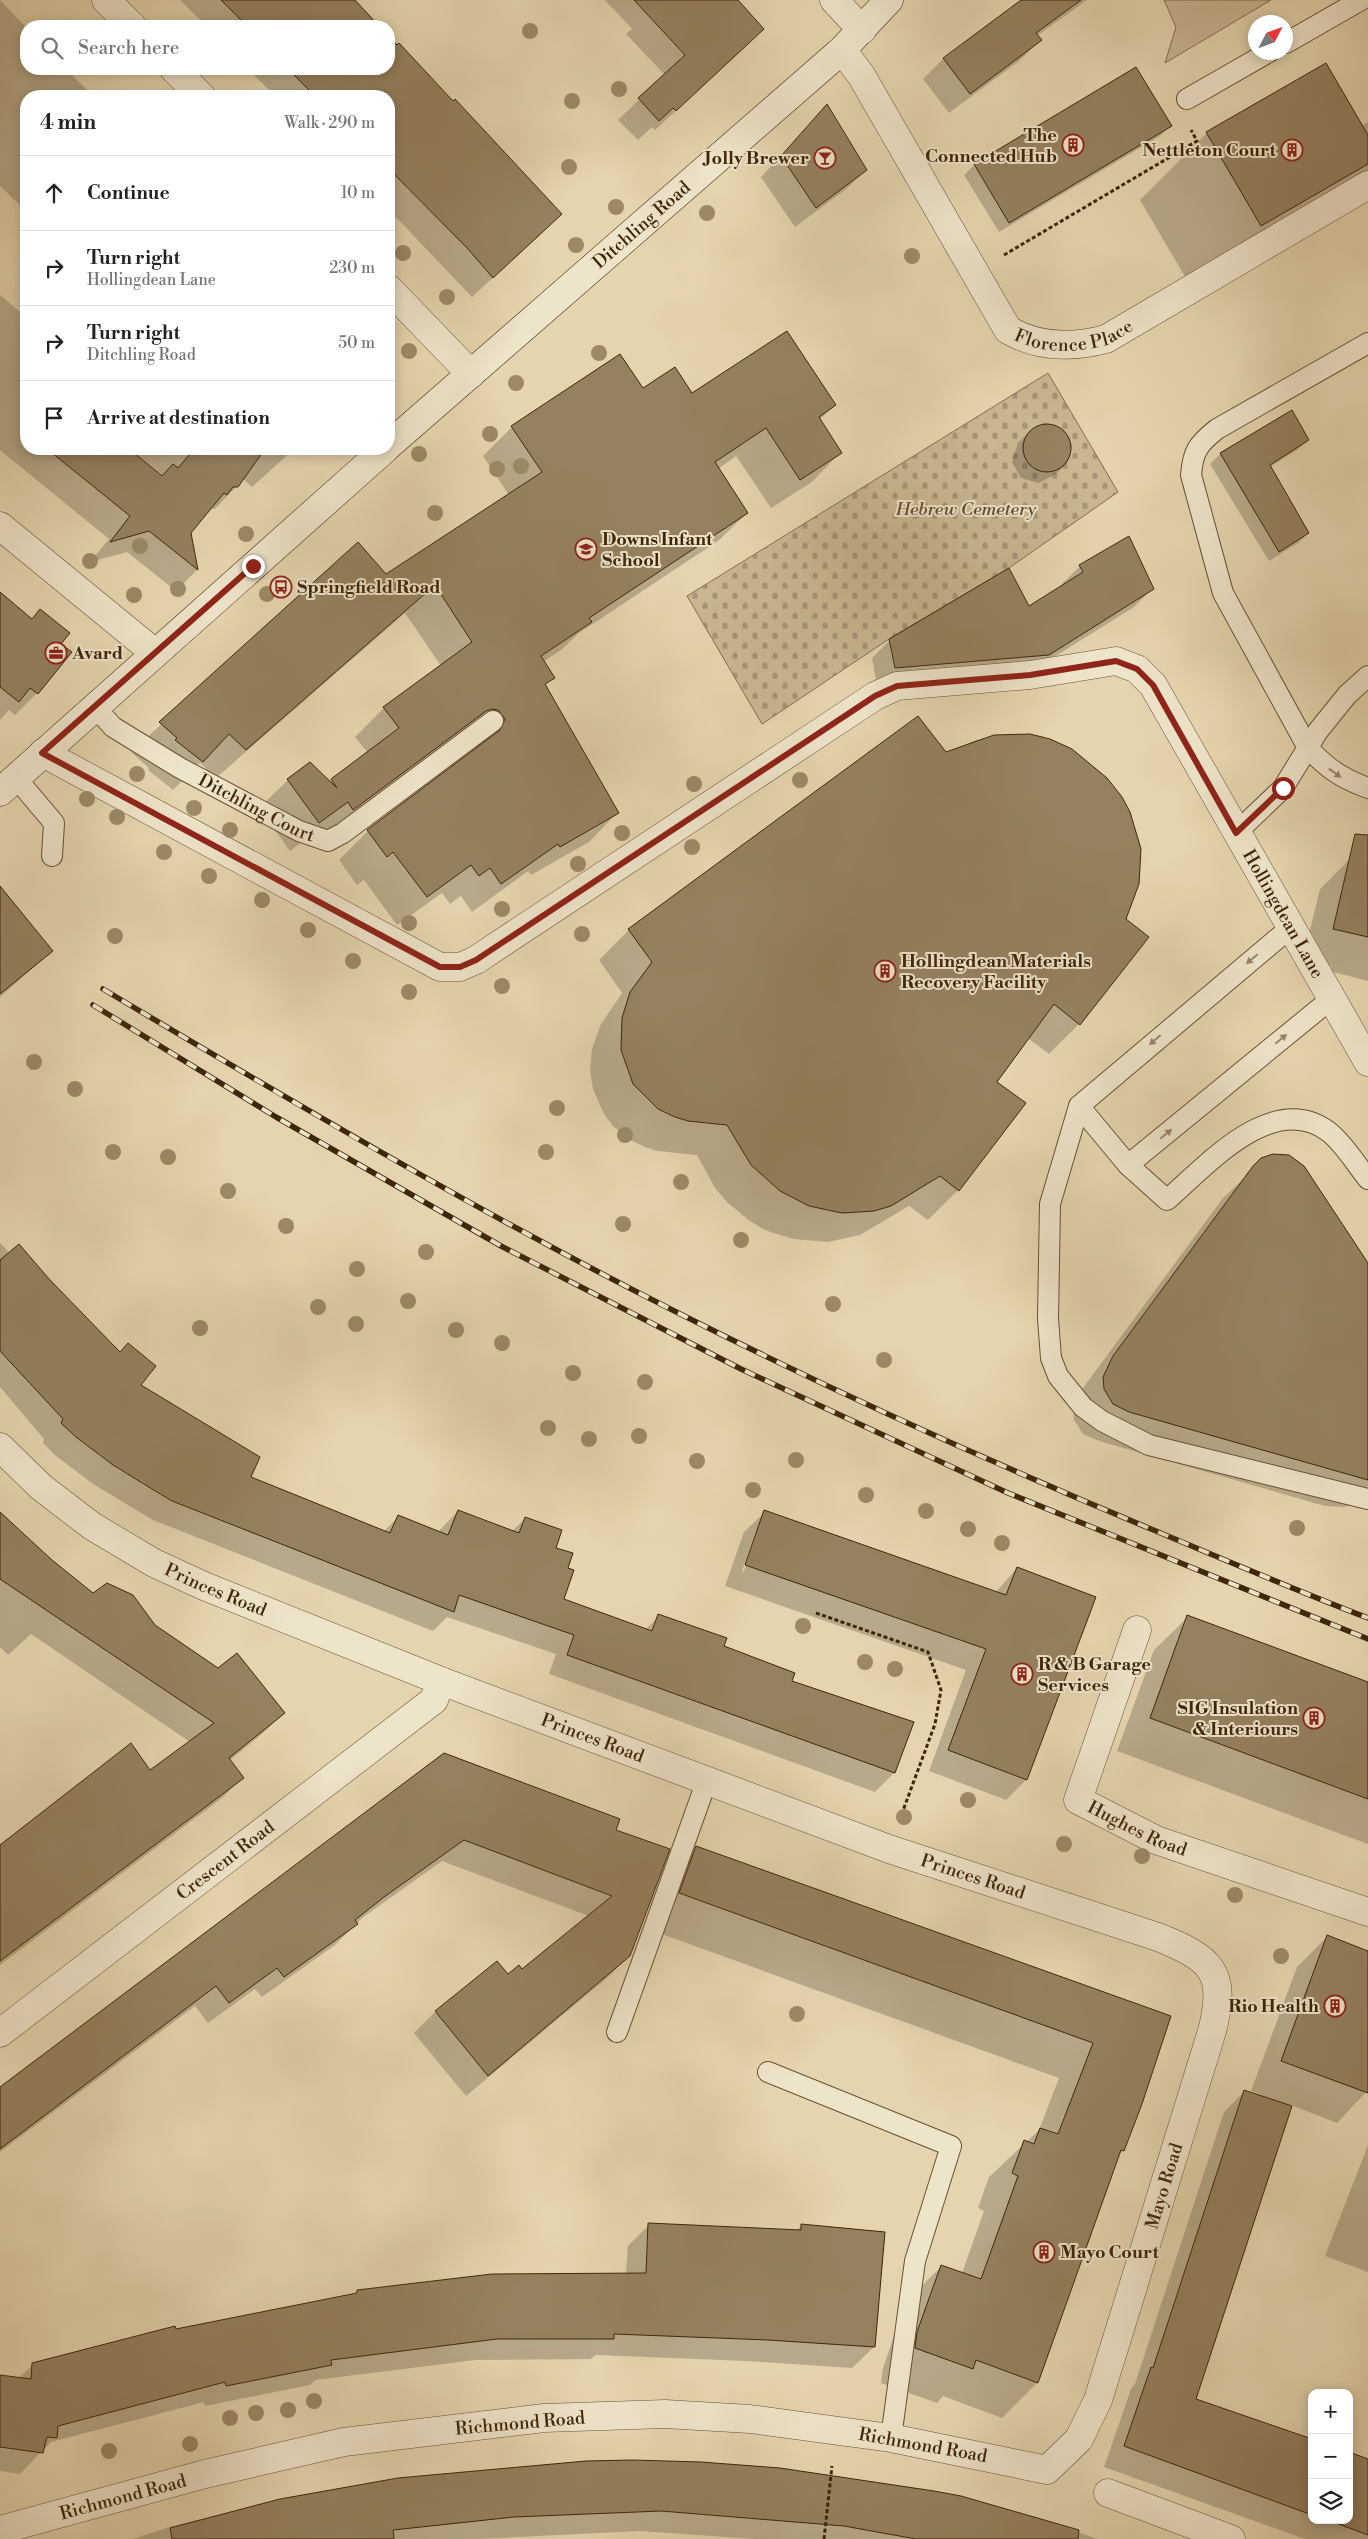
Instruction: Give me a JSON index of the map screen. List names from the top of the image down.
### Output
{
  "streets": {
    "street": [
      "Ditchling Road",
      "Florence Place",
      "Hollingdean Lane",
      "Princes Road",
      "Hughes Road",
      "Crescent Road",
      "Mayo Road",
      "Richmond Road"
    ],
    "lane": ["Ditchling Court"]
  },
  "crossings": [
    ["Ditchling Road", "Florence Place"],
    ["Princes Road", "Crescent Road"],
    ["Princes Road", "Mayo Road"],
    ["Mayo Road", "Richmond Road"]
  ],
  "parks": ["Hebrew Cemetery"],
  "places": {
    "building": [
      "The Connected Hub",
      "Nettleton Court",
      "Hollingdean Materials Recovery Facility",
      "R & B Garage Services",
      "SIG Insulation & Interiours",
      "Rio Health",
      "Mayo Court"
    ],
    "bar": ["Jolly Brewer"],
    "school or university": ["Downs Infant School"],
    "bus stop": ["Springfield Road"],
    "office": ["Avard"]
  },
  "north": "top right",
  "page": {
    "search": "Search here",
    "heading": ["4 min", "Walk · 290 m"],
    "list": [
      ["Continue", "10 m"],
      ["Turn right", "Hollingdean Lane", "230 m"],
      ["Turn right", "Ditchling Road", "50 m"],
      "Arrive at destination"
    ],
    "map_buttons": ["+", "−"]
  }
}
